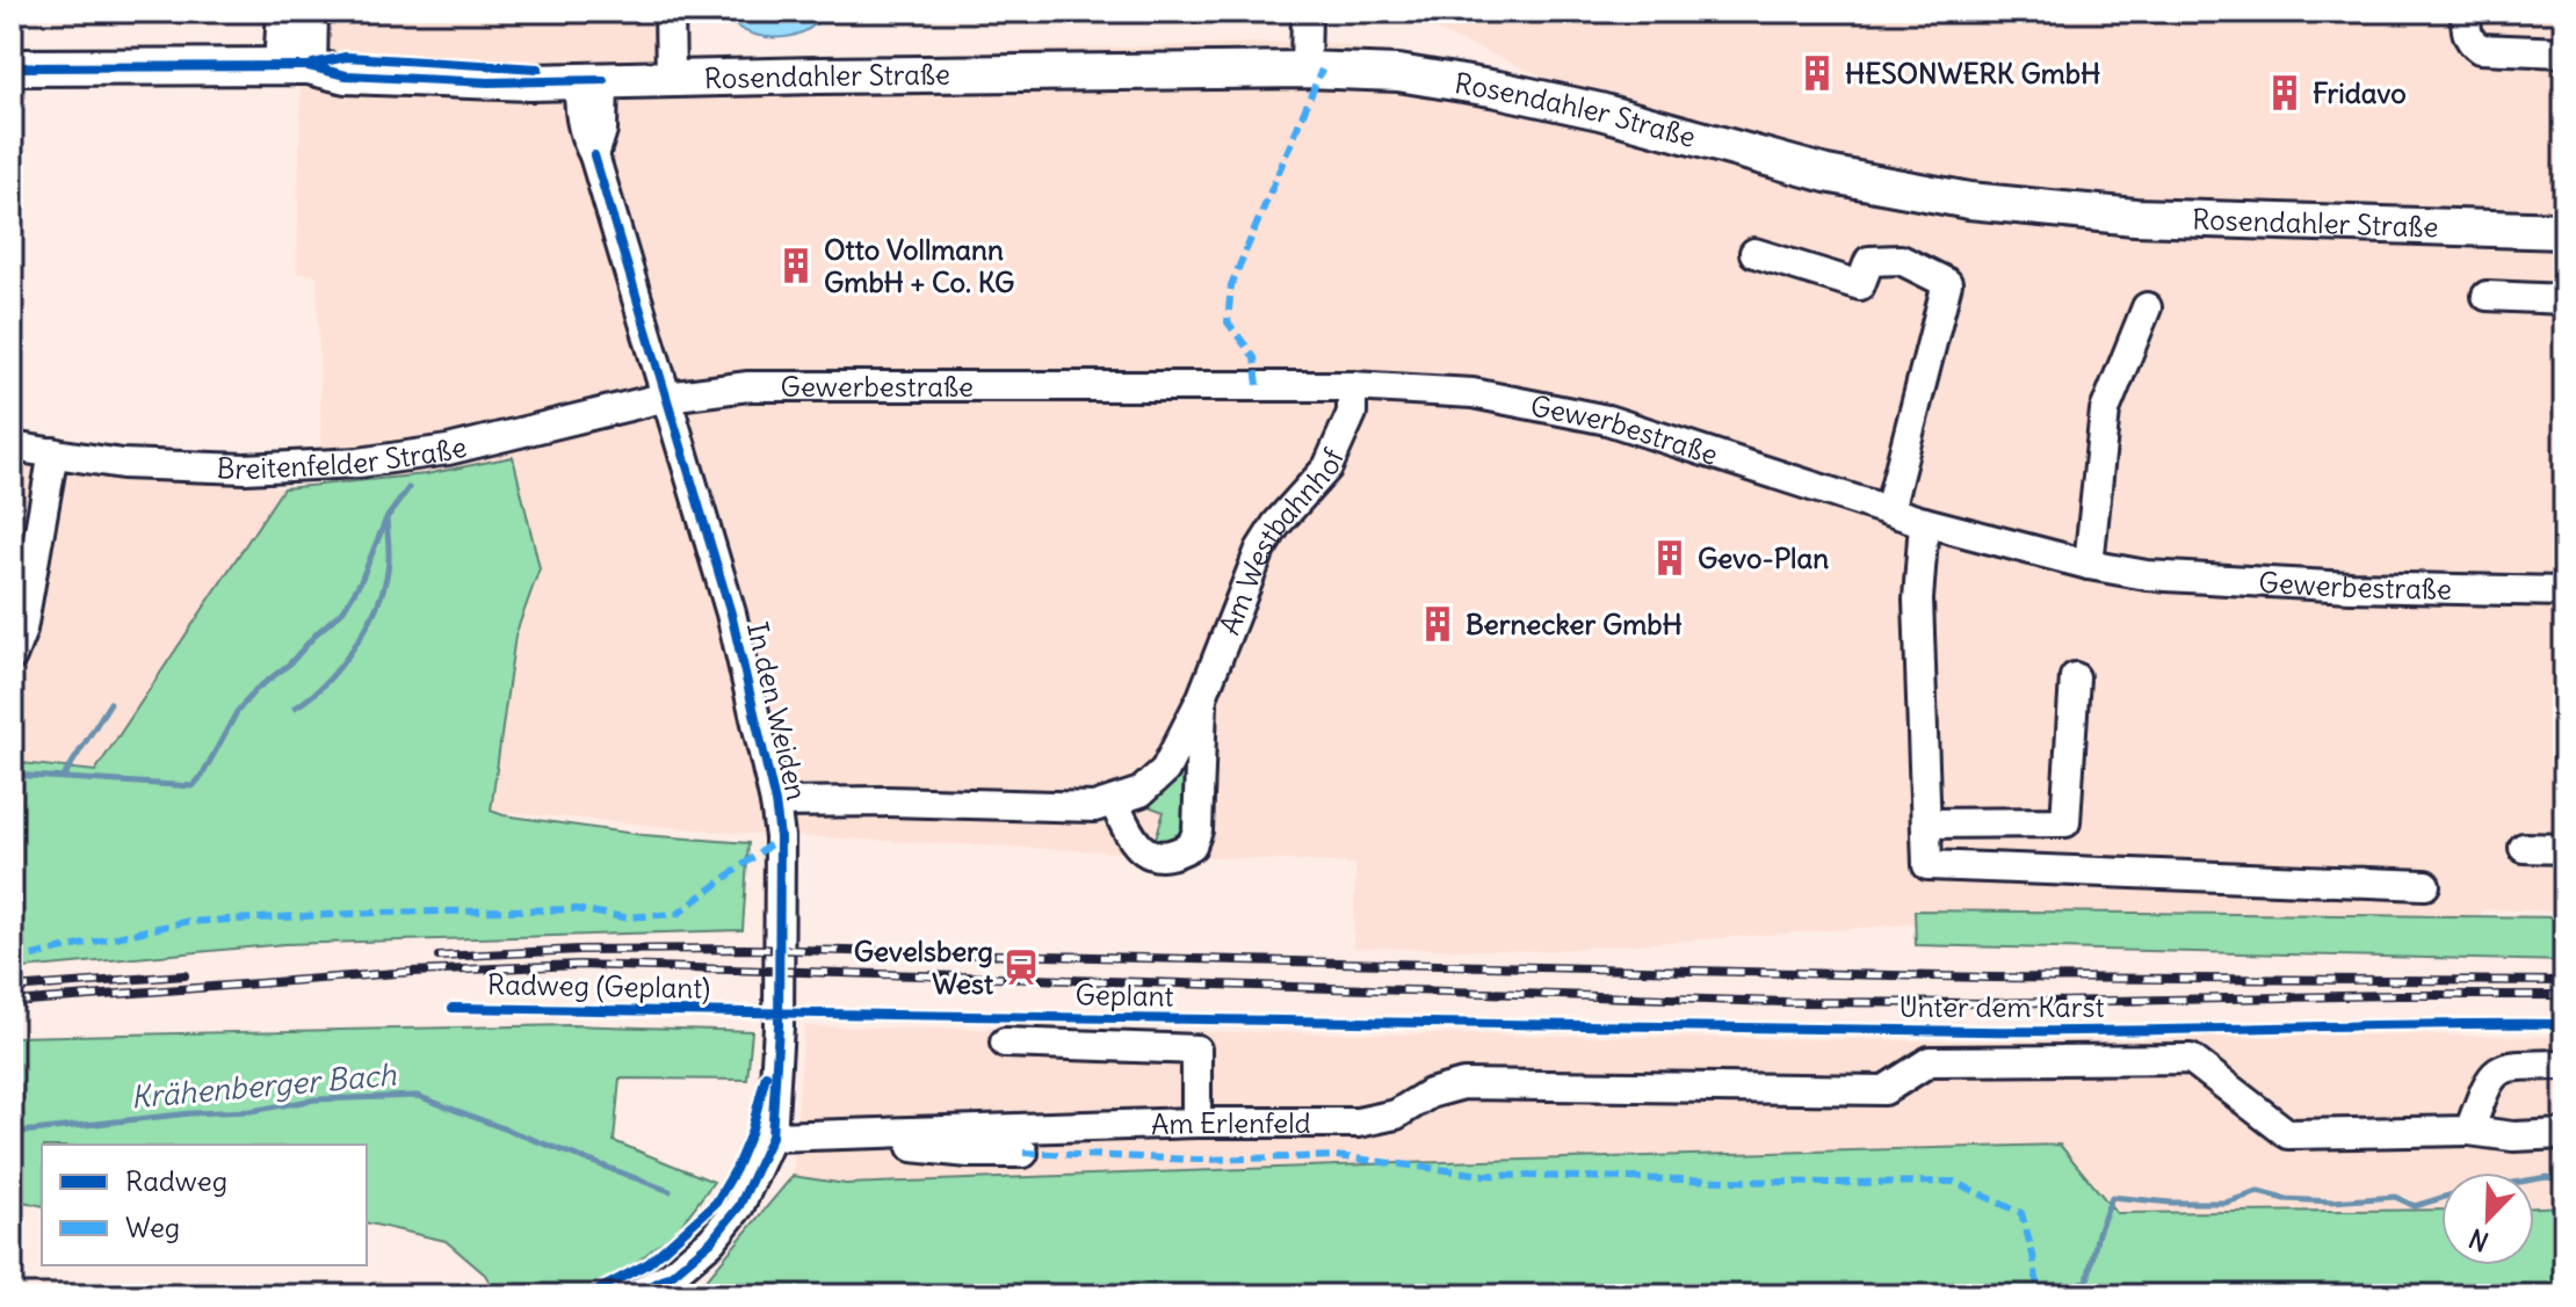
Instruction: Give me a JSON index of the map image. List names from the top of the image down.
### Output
{
  "streets": {
    "main road": ["Rosendahler Straße"],
    "street": [
      "Gewerbestraße",
      "Breitenfelder Straße",
      "Am Westbahnhof",
      "In den Weiden",
      "Am Erlenfeld"
    ],
    "cycle path": ["Radweg (Geplant)"]
  },
  "crossings": [
    ["Rosendahler Straße", "In den Weiden"],
    ["Gewerbestraße", "Breitenfelder Straße"],
    ["Gewerbestraße", "Am Westbahnhof"],
    ["Gewerbestraße", "In den Weiden"],
    ["Breitenfelder Straße", "In den Weiden"],
    ["Am Westbahnhof", "In den Weiden"],
    ["In den Weiden", "Am Erlenfeld"]
  ],
  "water": ["Krähenberger Bach"],
  "places": {
    "building": [
      "HESONWERK GmbH",
      "Fridavo",
      "Otto Vollmann GmbH + Co. KG",
      "Gevo-Plan",
      "Bernecker GmbH"
    ],
    "station": ["Gevelsberg West"]
  },
  "legend": ["Radweg", "Weg"],
  "north": "bottom left"
}
